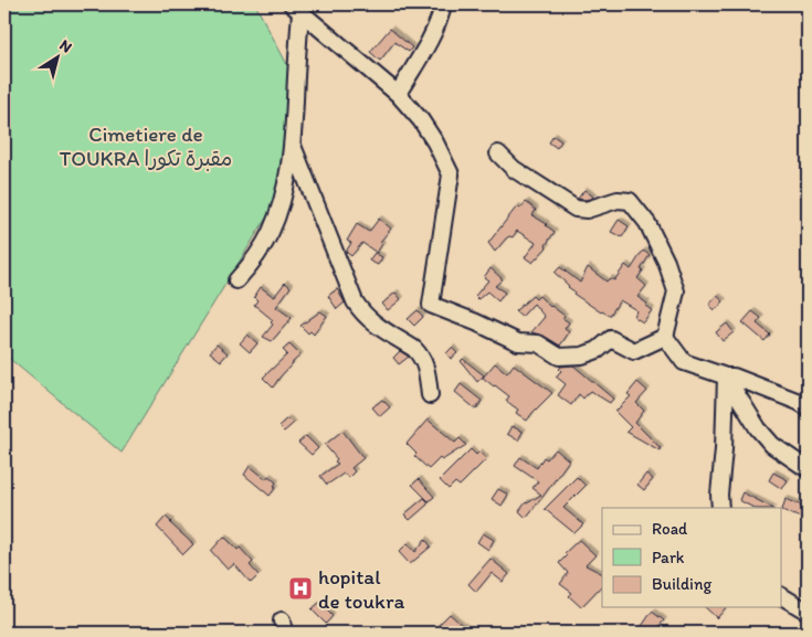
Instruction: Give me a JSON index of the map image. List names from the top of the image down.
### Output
{
  "parks": ["Cimetiere de TOUKRA مقبرة تكورا"],
  "places": {
    "hospital": ["hopital de toukra"]
  },
  "legend": ["Road", "Park", "Building"],
  "north": "top right"
}
